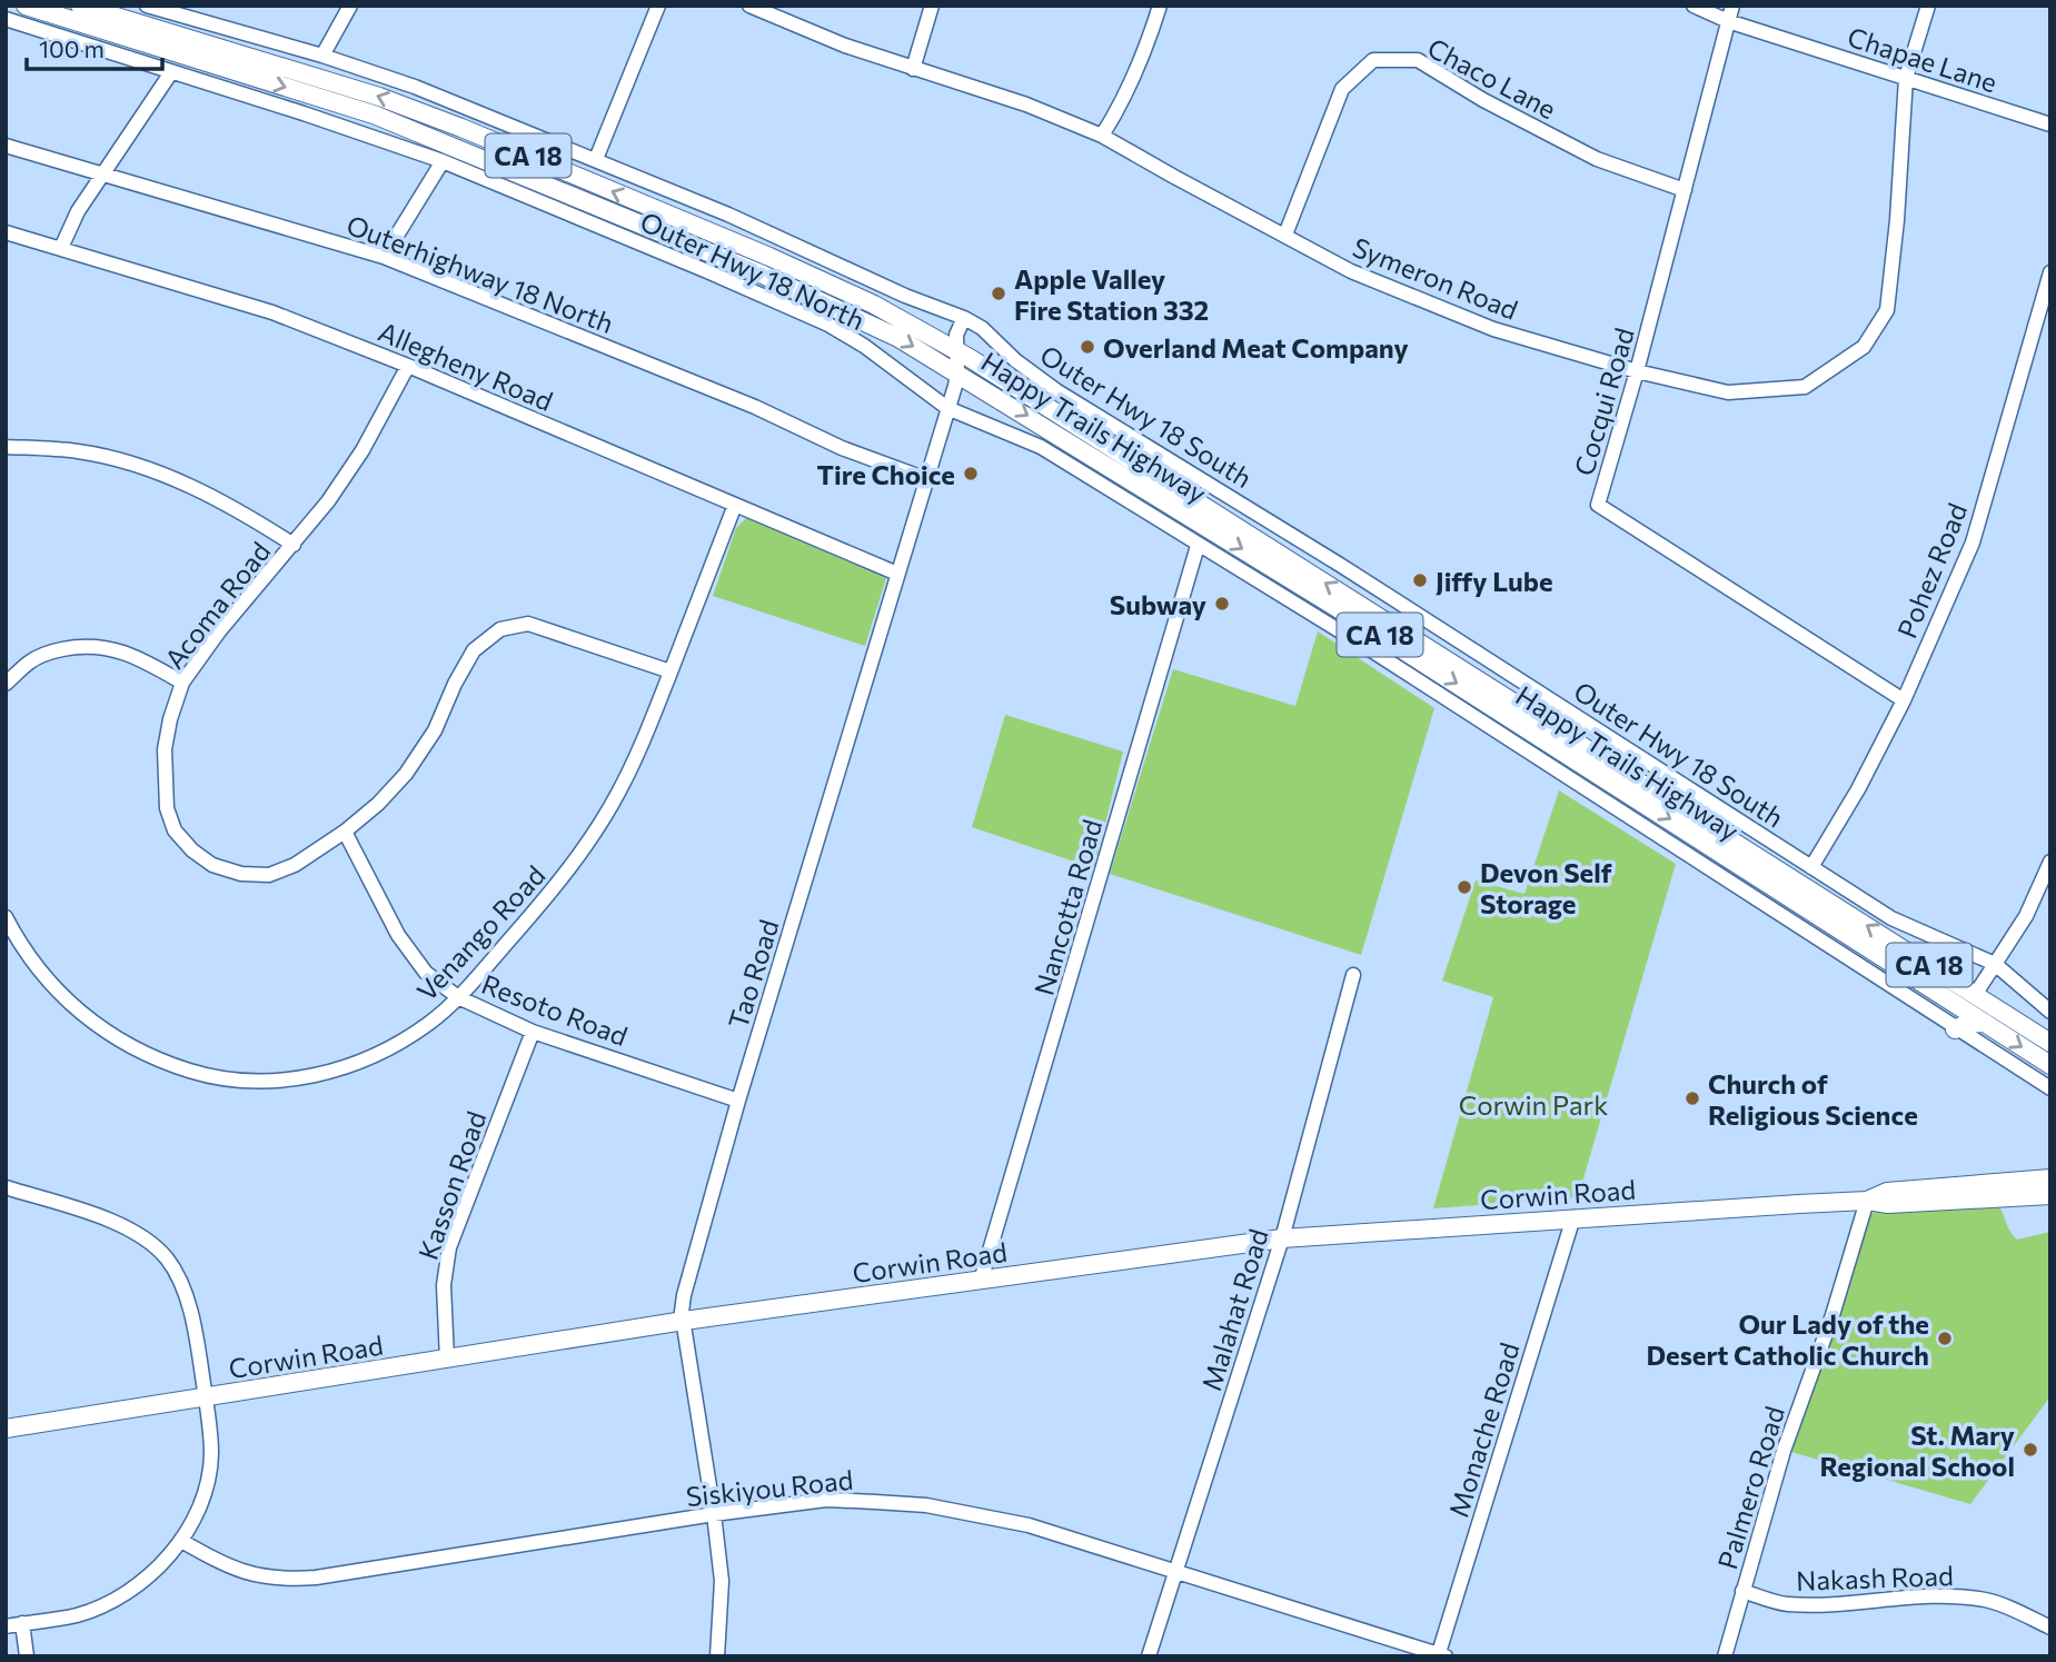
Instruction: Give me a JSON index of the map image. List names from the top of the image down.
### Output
{
  "streets": {
    "main road": ["CA 18", "Happy Trails Highway", "Corwin Road"],
    "street": [
      "Chapae Lane",
      "Chaco Lane",
      "Outer Hwy 18 North",
      "Outerhighway 18 North",
      "Symeron Road",
      "Allegheny Road",
      "Cocqui Road",
      "Outer Hwy 18 South",
      "Pohez Road",
      "Acoma Road",
      "Nancotta Road",
      "Venango Road",
      "Tao Road",
      "Resoto Road",
      "Kasson Road",
      "Malahat Road",
      "Monache Road",
      "Siskiyou Road",
      "Palmero Road",
      "Nakash Road"
    ]
  },
  "crossings": [
    ["Chapae Lane", "Symeron Road"],
    ["Chapae Lane", "Cocqui Road"],
    ["Chaco Lane", "Symeron Road"],
    ["Chaco Lane", "Cocqui Road"],
    ["Outer Hwy 18 North", "Nancotta Road"],
    ["Outer Hwy 18 North", "Tao Road"],
    ["Outerhighway 18 North", "Tao Road"],
    ["Symeron Road", "Cocqui Road"],
    ["Allegheny Road", "Acoma Road"],
    ["Allegheny Road", "Venango Road"],
    ["Allegheny Road", "Tao Road"],
    ["Cocqui Road", "Pohez Road"],
    ["Outer Hwy 18 South", "Pohez Road"],
    ["Outer Hwy 18 South", "Tao Road"],
    ["Happy Trails Highway", "Tao Road"],
    ["Acoma Road", "Venango Road"],
    ["Acoma Road", "Resoto Road"],
    ["Nancotta Road", "Corwin Road"],
    ["Venango Road", "Resoto Road"],
    ["Tao Road", "Resoto Road"],
    ["Tao Road", "Corwin Road"],
    ["Tao Road", "Siskiyou Road"],
    ["Resoto Road", "Kasson Road"],
    ["Kasson Road", "Corwin Road"],
    ["Corwin Road", "Malahat Road"],
    ["Corwin Road", "Monache Road"],
    ["Corwin Road", "Palmero Road"],
    ["Malahat Road", "Siskiyou Road"],
    ["Monache Road", "Siskiyou Road"],
    ["Palmero Road", "Nakash Road"]
  ],
  "parks": ["Corwin Park"],
  "places": [
    "Apple Valley Fire Station 332",
    "Overland Meat Company",
    "Tire Choice",
    "Jiffy Lube",
    "Subway",
    "Devon Self Storage",
    "Church of Religious Science",
    "Our Lady of the Desert Catholic Church",
    "St. Mary Regional School"
  ],
  "scale_bar": "100 m"
}
